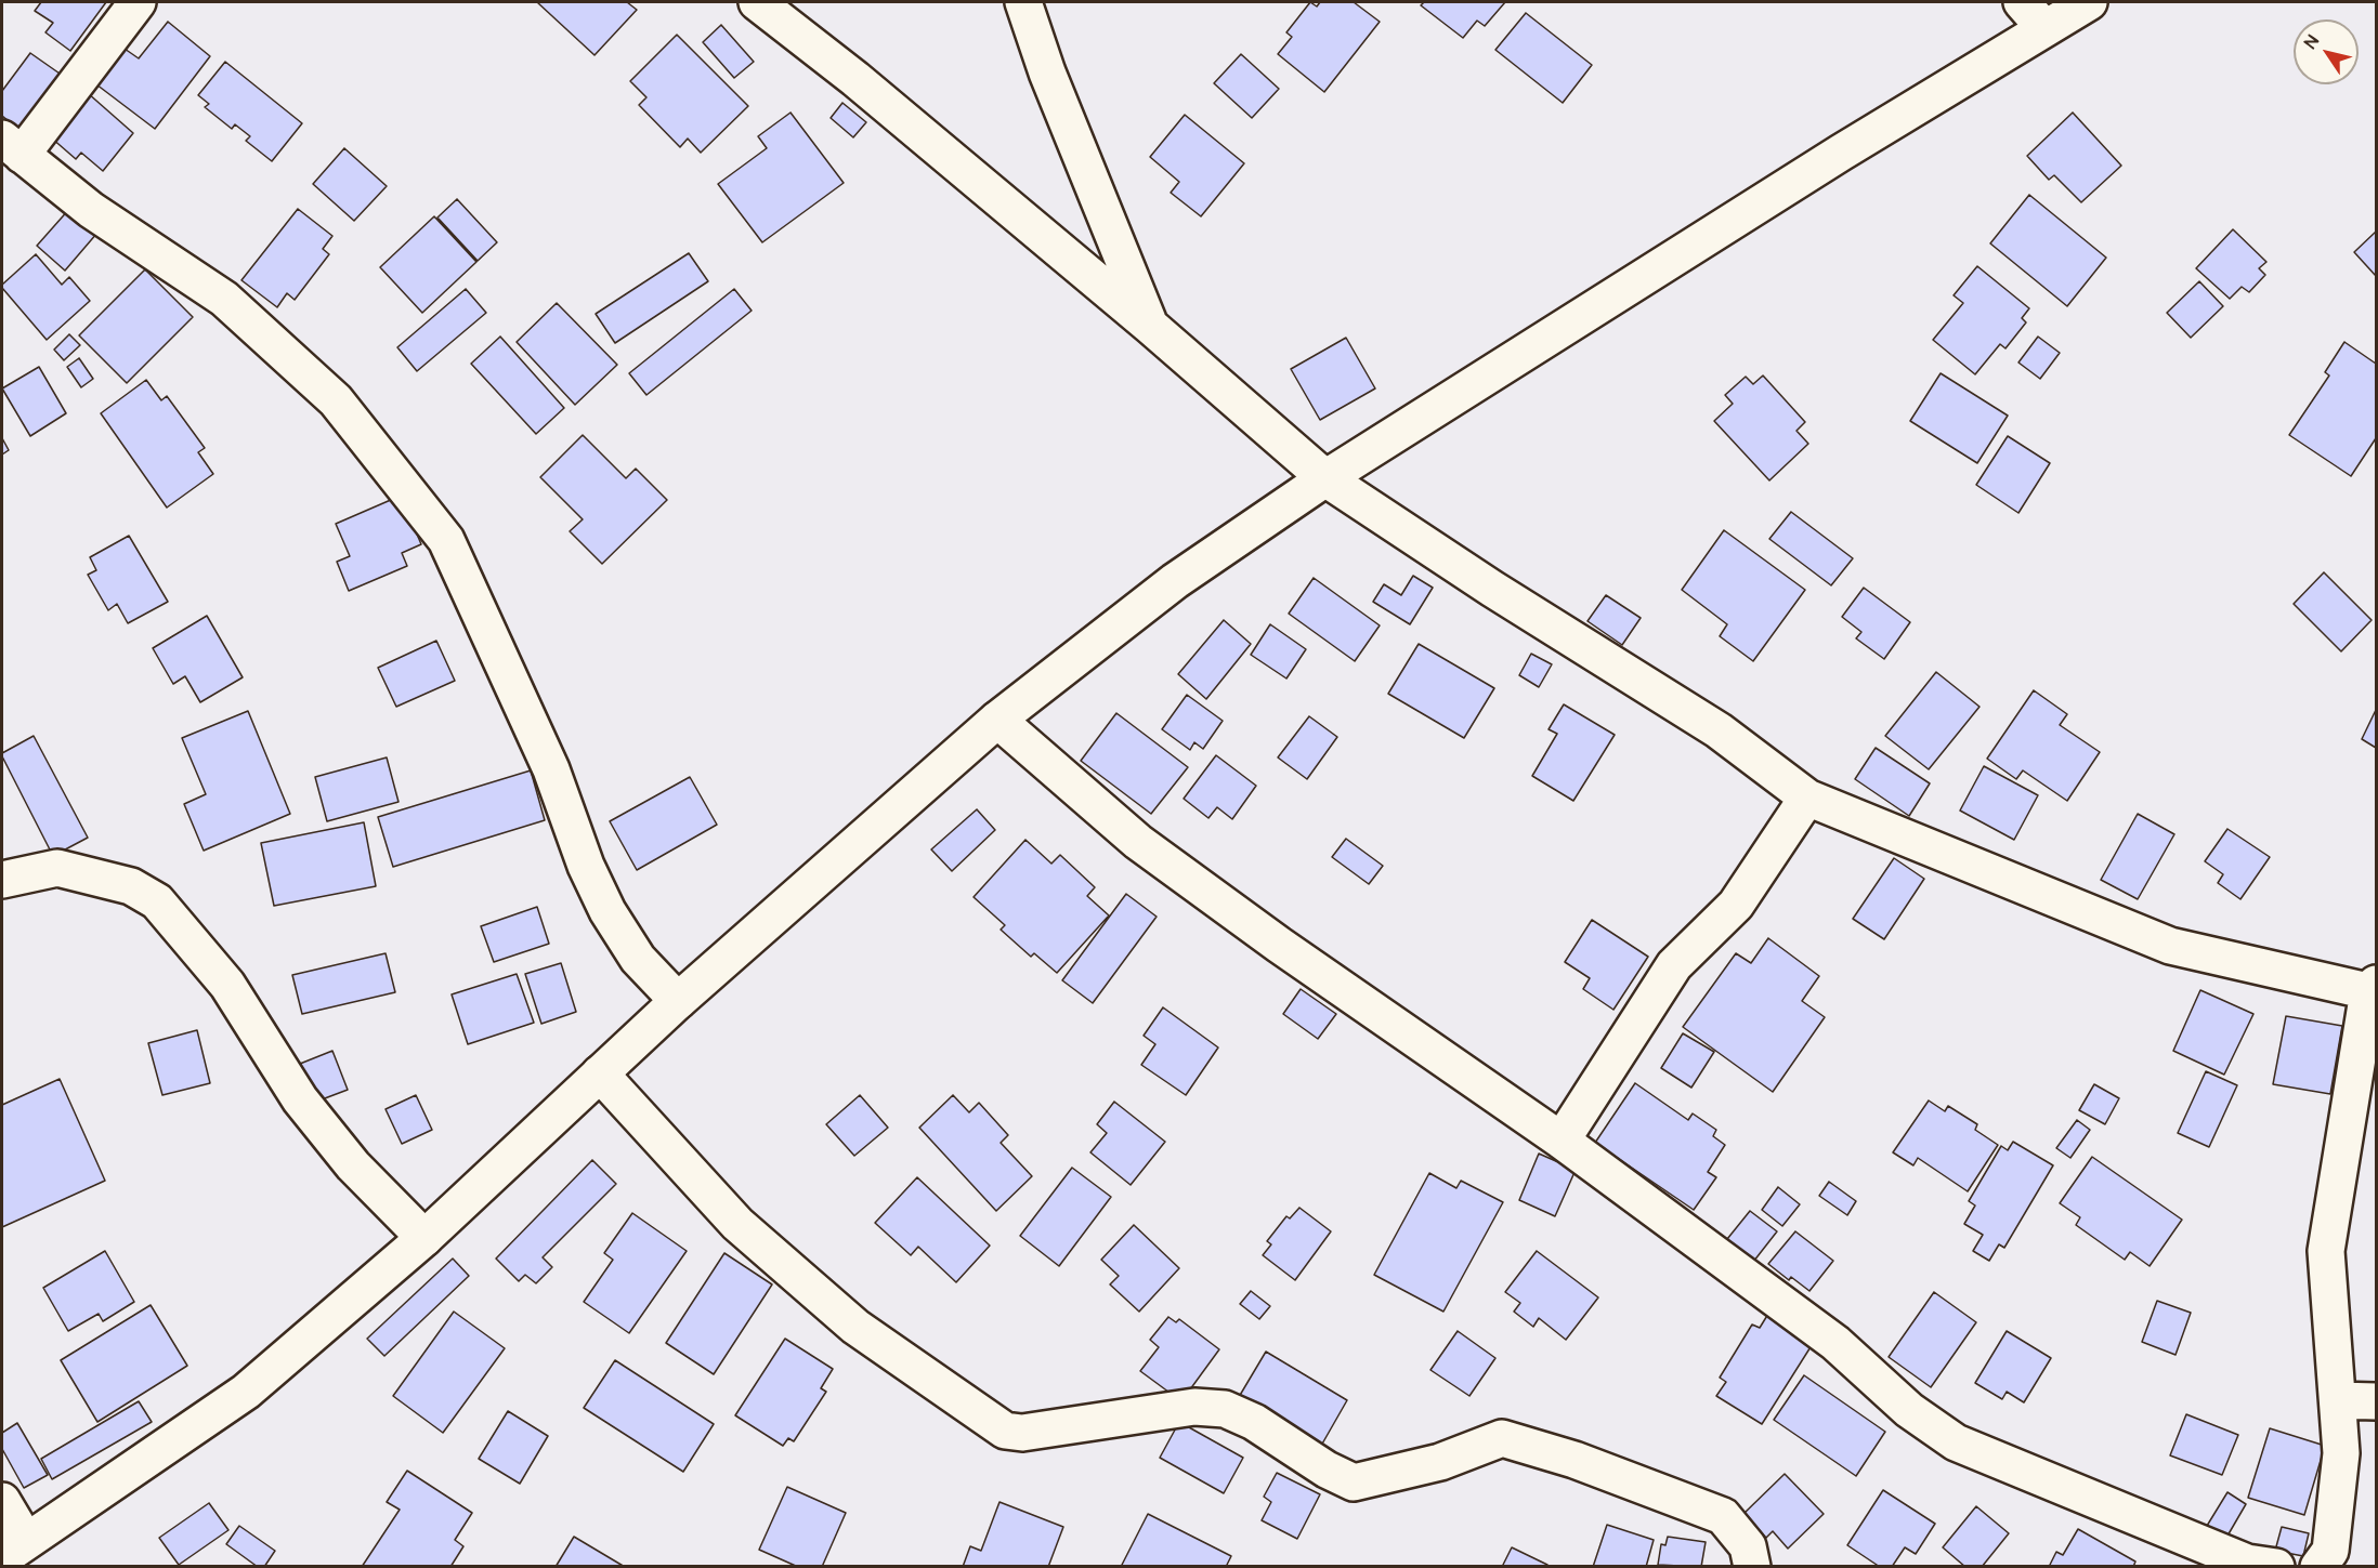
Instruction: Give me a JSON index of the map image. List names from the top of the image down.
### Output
{
  "north": "top left"
}
